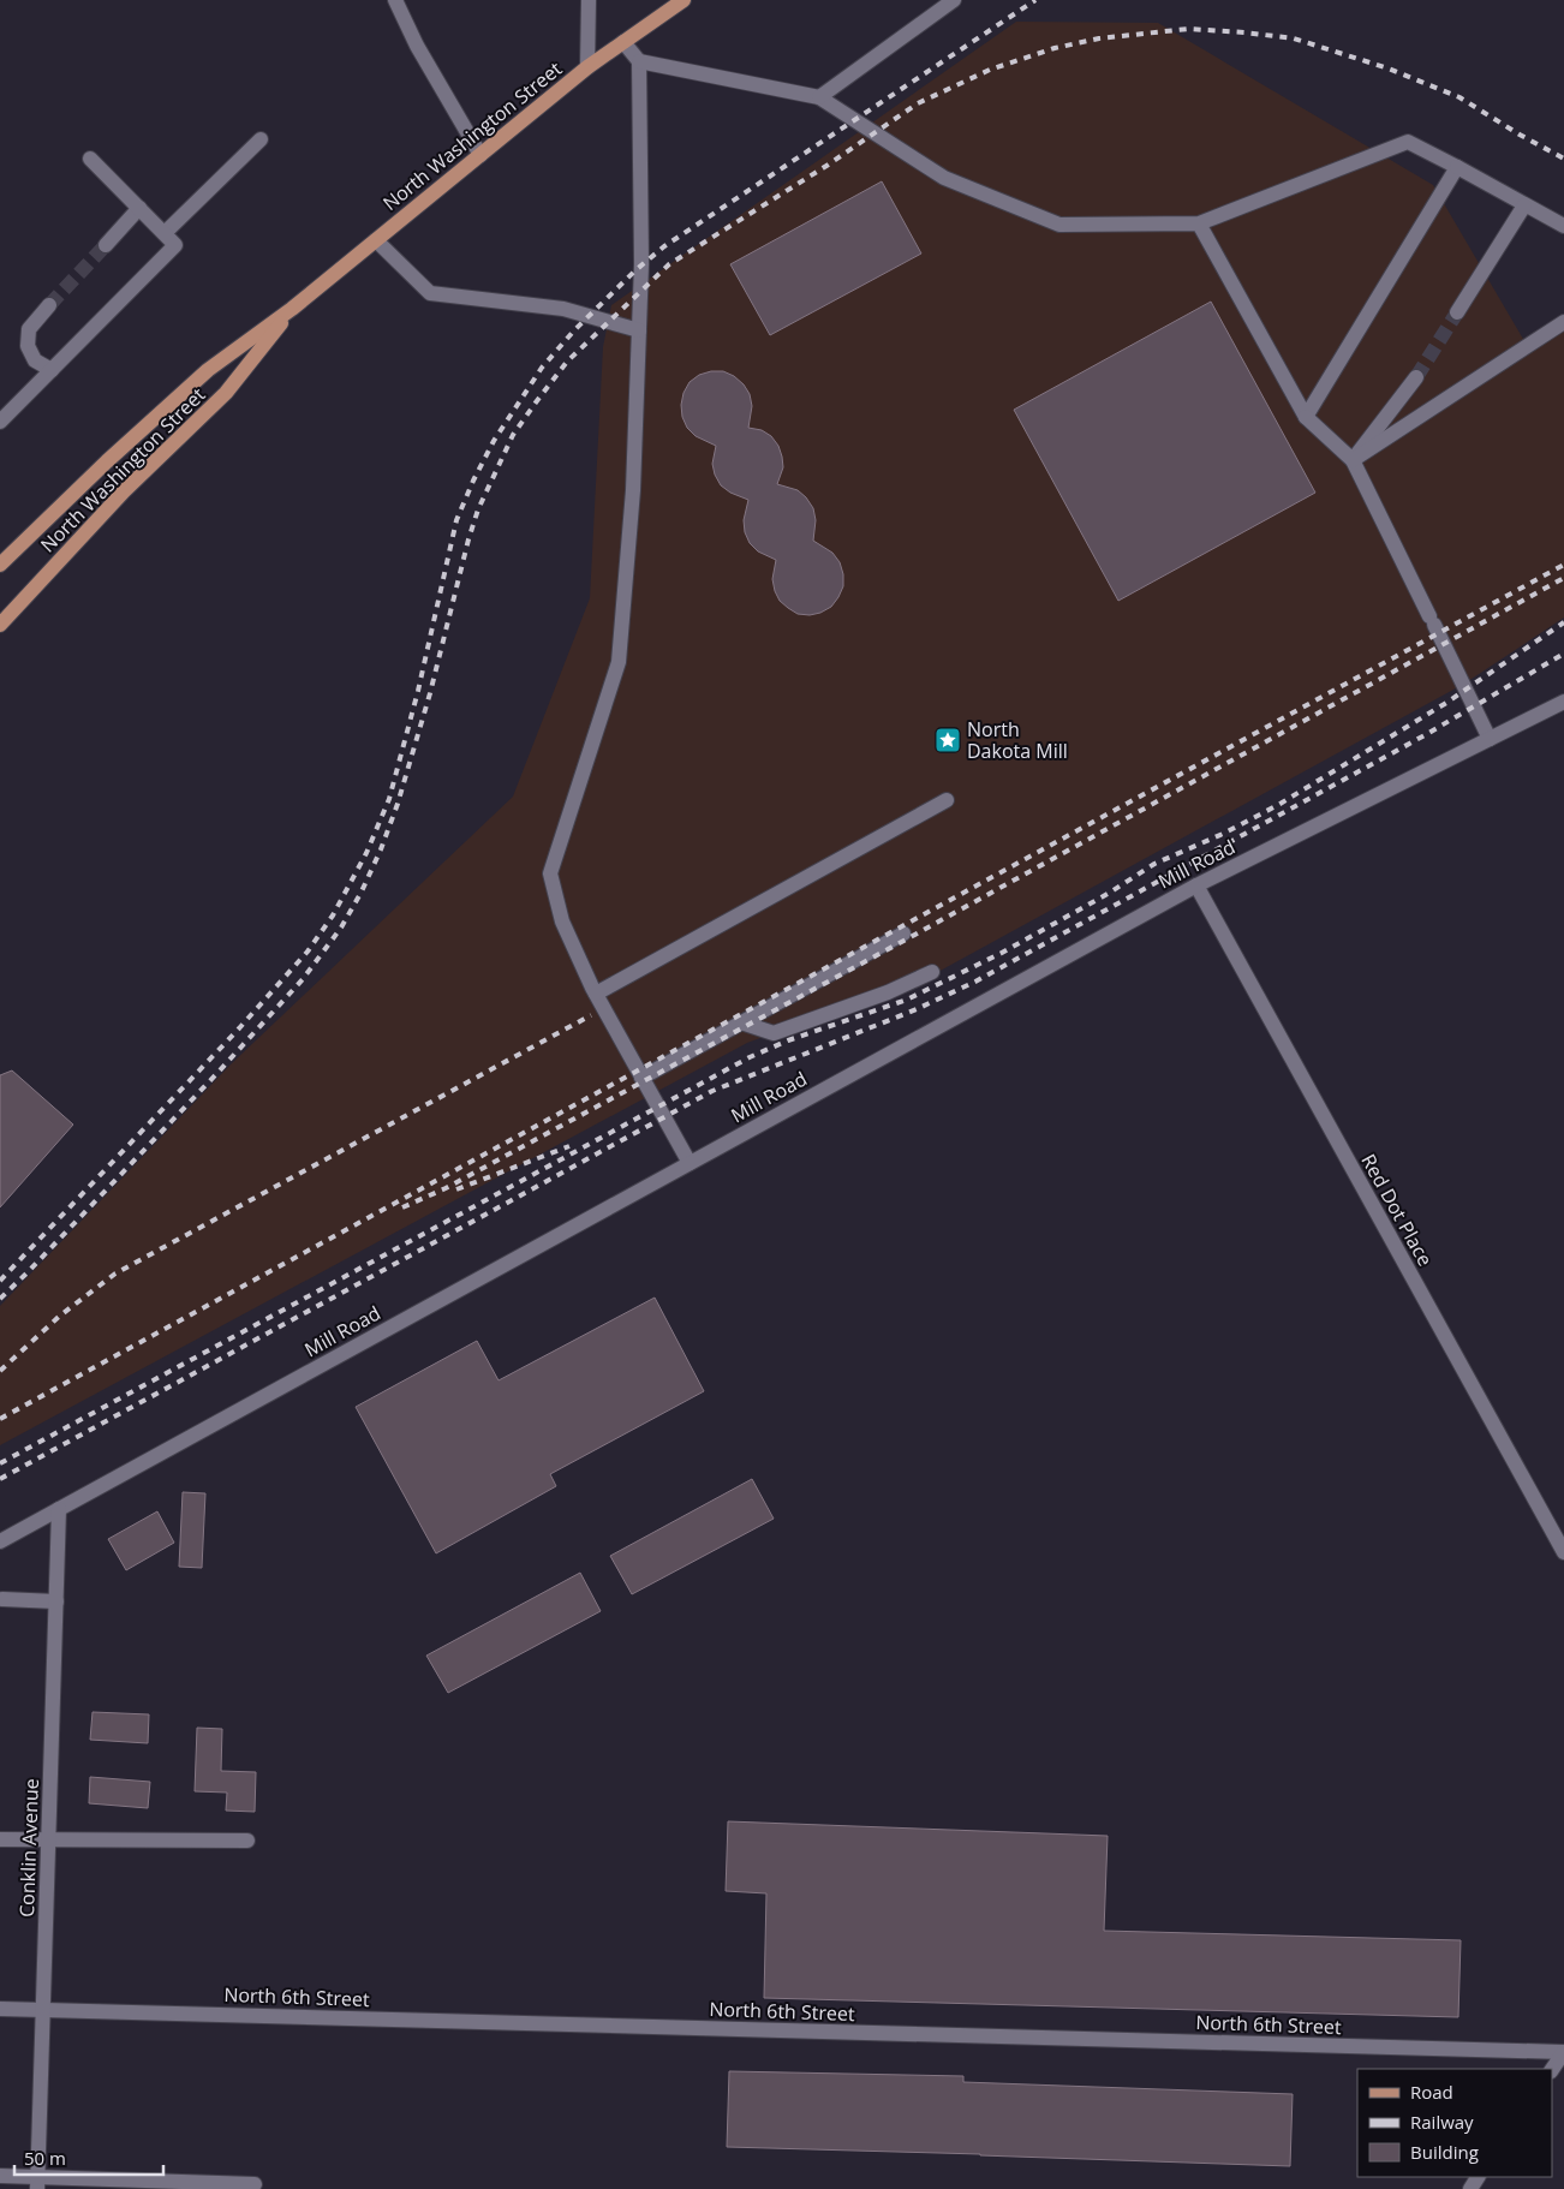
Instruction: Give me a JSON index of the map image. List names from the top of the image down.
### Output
{
  "streets": {
    "main road": ["North Washington Street"],
    "street": [
      "Mill Road",
      "Red Dot Place",
      "Conklin Avenue",
      "North 6th Street"
    ]
  },
  "crossings": [
    ["Mill Road", "Red Dot Place"],
    ["Mill Road", "Conklin Avenue"],
    ["Conklin Avenue", "North 6th Street"]
  ],
  "places": {
    "place": ["North Dakota Mill"]
  },
  "legend": ["Road", "Railway", "Building"],
  "scale_bar": "50 m"
}
